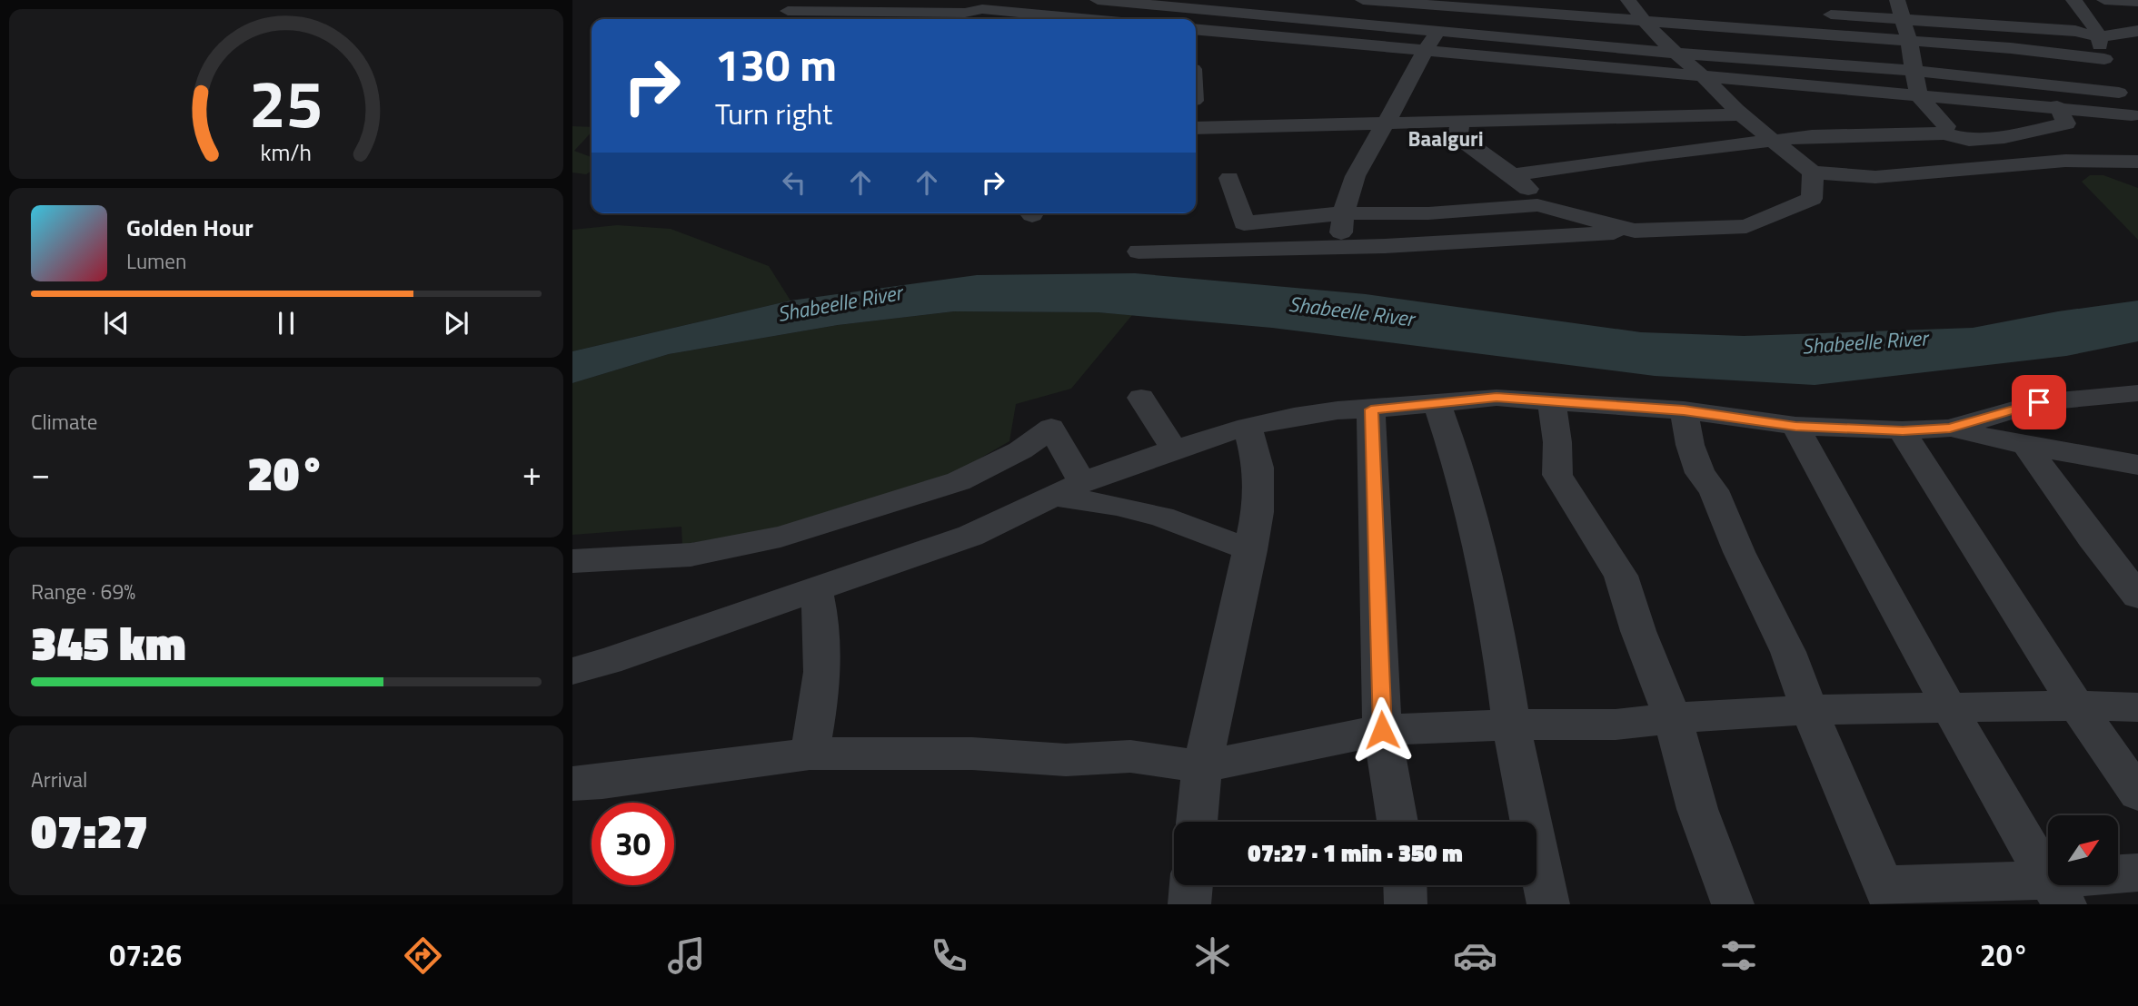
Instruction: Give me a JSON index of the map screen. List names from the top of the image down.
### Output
{
  "districts": ["Baalguri"],
  "water": ["Shabeelle River"],
  "north": "top right",
  "page": {
    "turn": ["130 m", "Turn right"],
    "song": ["Golden Hour", "Lumen"],
    "tile": [
      "Climate",
      ["Range · 69%", "345 km"],
      ["Arrival", "07:27"]
    ],
    "heat": ["−", "20°", "+"],
    "limit": "30",
    "trip": "07:27 · 1 min · 350 m",
    "tabs": ["07:26", "20°"],
    "gauge": ["25", "km/h"]
  }
}
